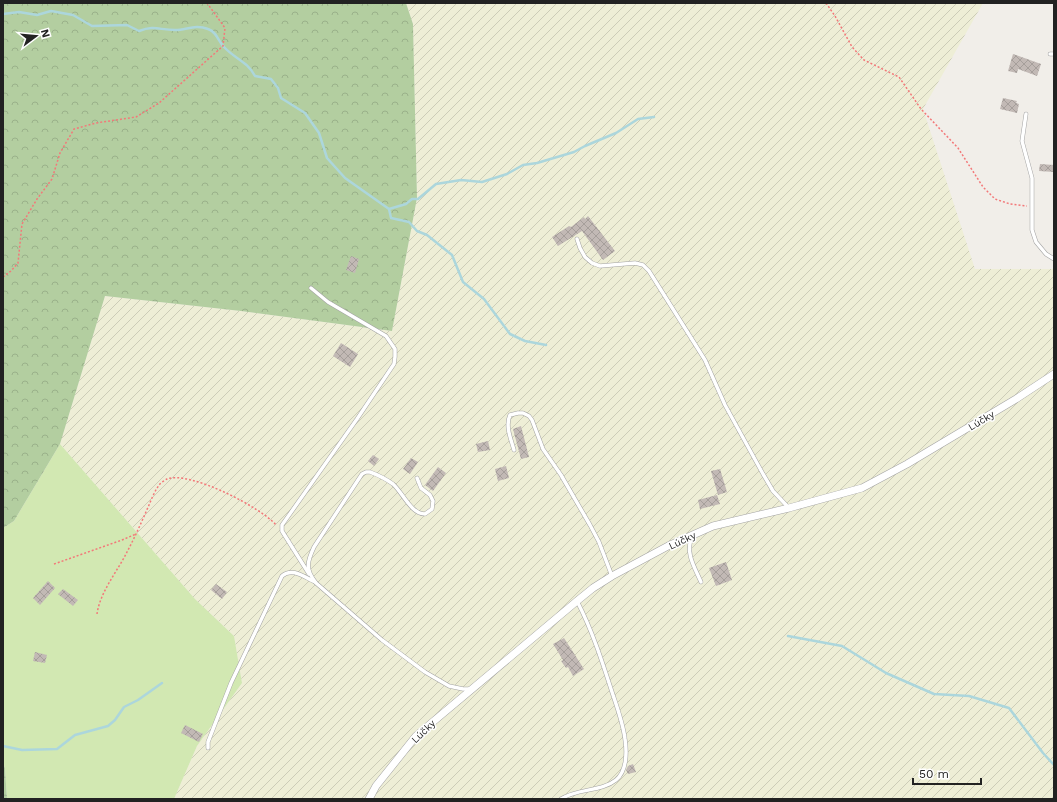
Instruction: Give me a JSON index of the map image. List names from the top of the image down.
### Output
{
  "streets": {
    "street": ["Lúčky"]
  },
  "scale_bar": "50 m",
  "north": "right"
}
